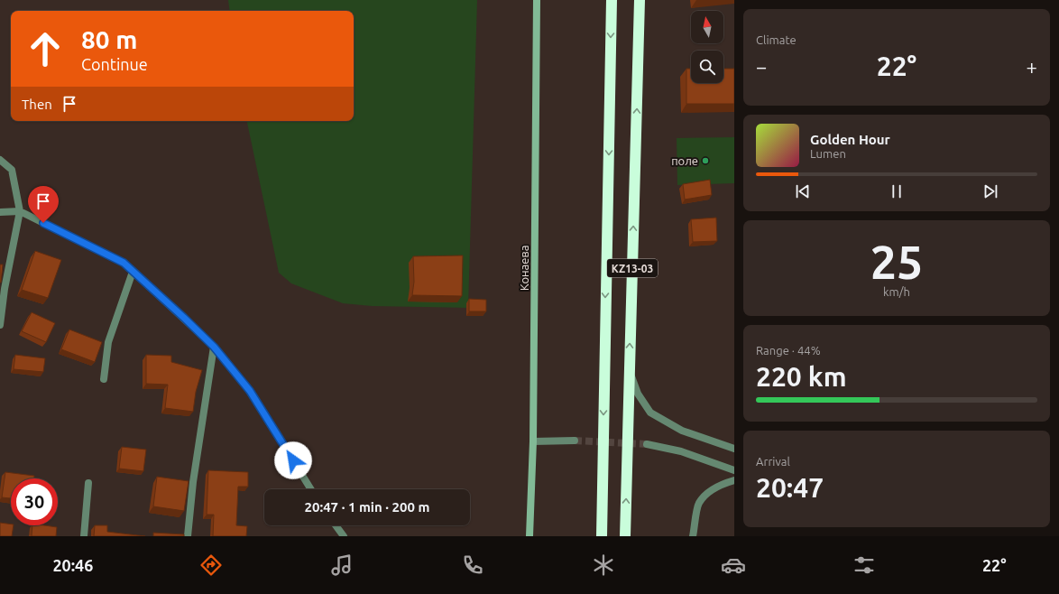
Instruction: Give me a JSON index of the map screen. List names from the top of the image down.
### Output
{
  "streets": {
    "highway": ["KZ13-03"],
    "main road": ["Конаева"]
  },
  "places": ["поле"],
  "north": "top",
  "page": {
    "tile": [
      "Climate",
      ["25", "km/h"],
      ["Range · 44%", "220 km"],
      ["Arrival", "20:47"]
    ],
    "turn": ["80 m", "Continue"],
    "heat": ["−", "22°", "+"],
    "then": "Then",
    "song": ["Golden Hour", "Lumen"],
    "limit": "30",
    "trip": "20:47 · 1 min · 200 m",
    "tabs": ["20:46", "22°"]
  }
}
